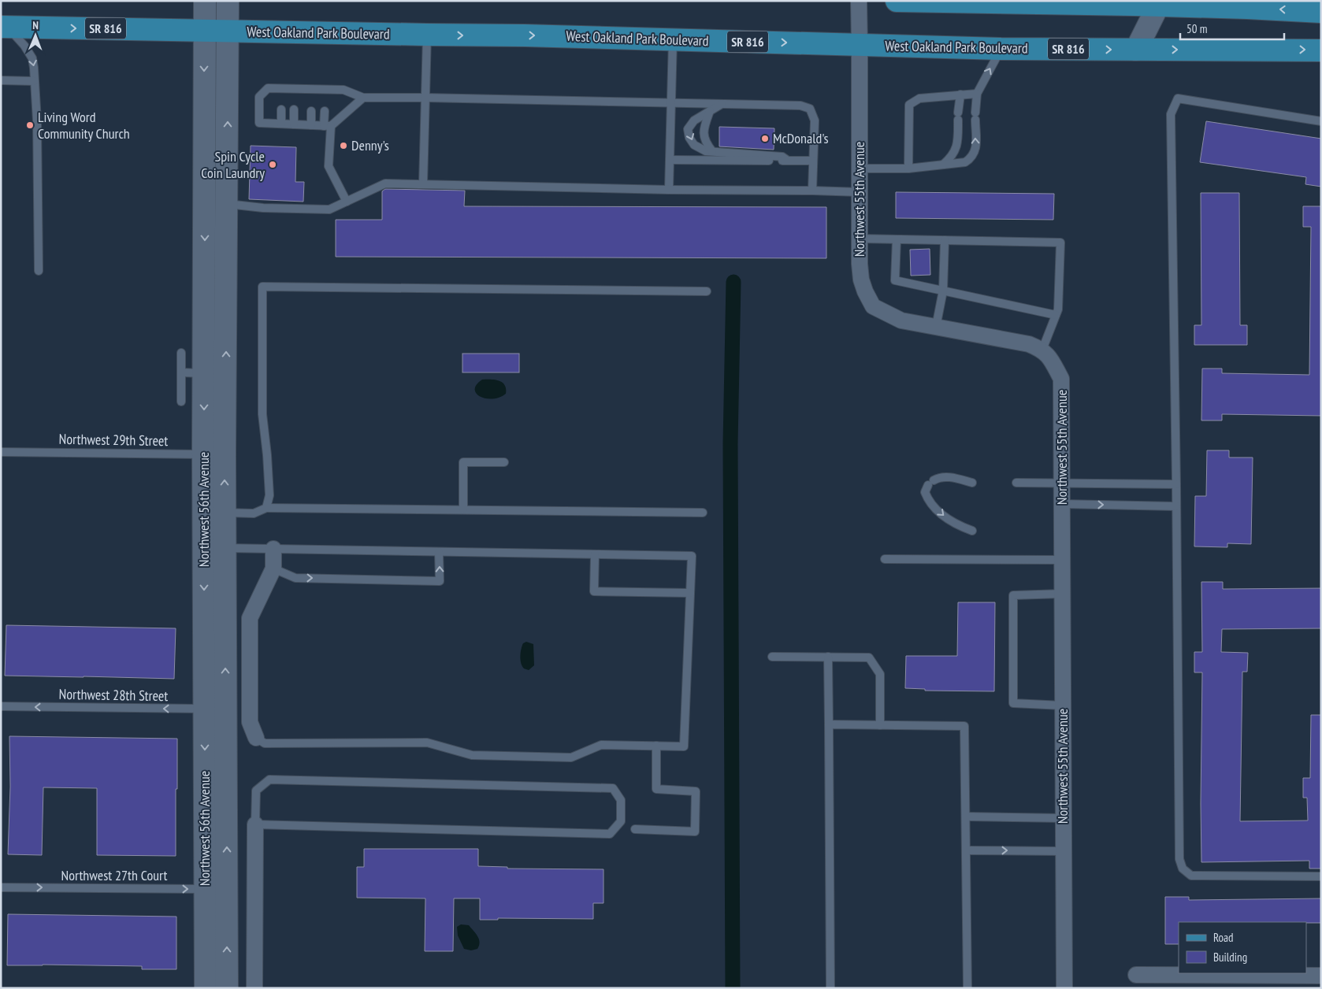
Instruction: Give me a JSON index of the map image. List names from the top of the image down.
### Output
{
  "streets": {
    "main road": ["SR 816", "West Oakland Park Boulevard"],
    "street": ["Northwest 55th Avenue", "Northwest 56th Avenue"],
    "lane": ["Northwest 29th Street", "Northwest 28th Street", "Northwest 27th Court"]
  },
  "crossings": [
    ["West Oakland Park Boulevard", "Northwest 55th Avenue"],
    ["West Oakland Park Boulevard", "Northwest 56th Avenue"],
    ["Northwest 29th Street", "Northwest 56th Avenue"],
    ["Northwest 56th Avenue", "Northwest 28th Street"],
    ["Northwest 56th Avenue", "Northwest 27th Court"]
  ],
  "one_way": ["Northwest 28th Street", "Northwest 27th Court"],
  "places": [
    "Living Word Community Church",
    "McDonald's",
    "Denny's",
    "Spin Cycle Coin Laundry"
  ],
  "legend": ["Road", "Building"],
  "scale_bar": "50 m",
  "north": "top"
}
